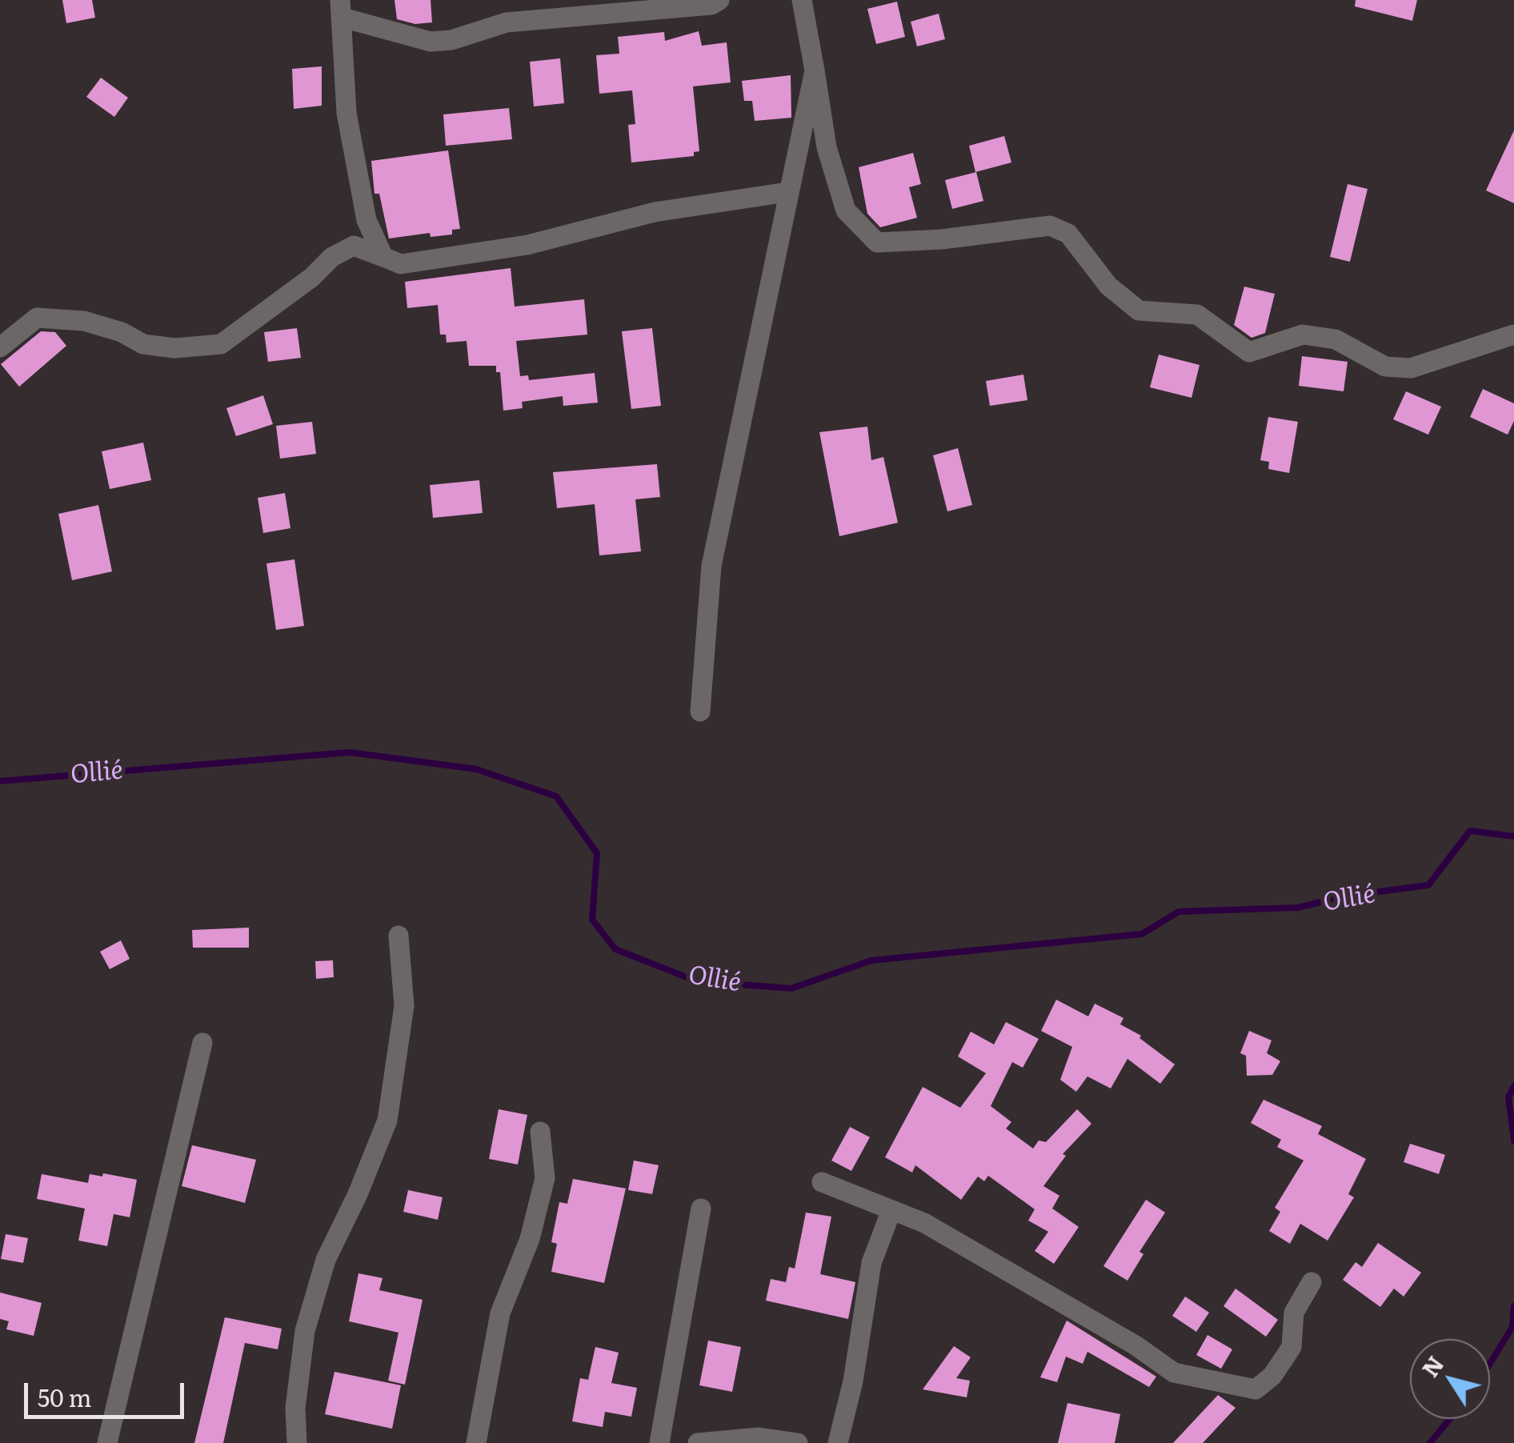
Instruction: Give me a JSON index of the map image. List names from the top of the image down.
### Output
{
  "water": ["Ollié"],
  "scale_bar": "50 m",
  "north": "top left"
}
